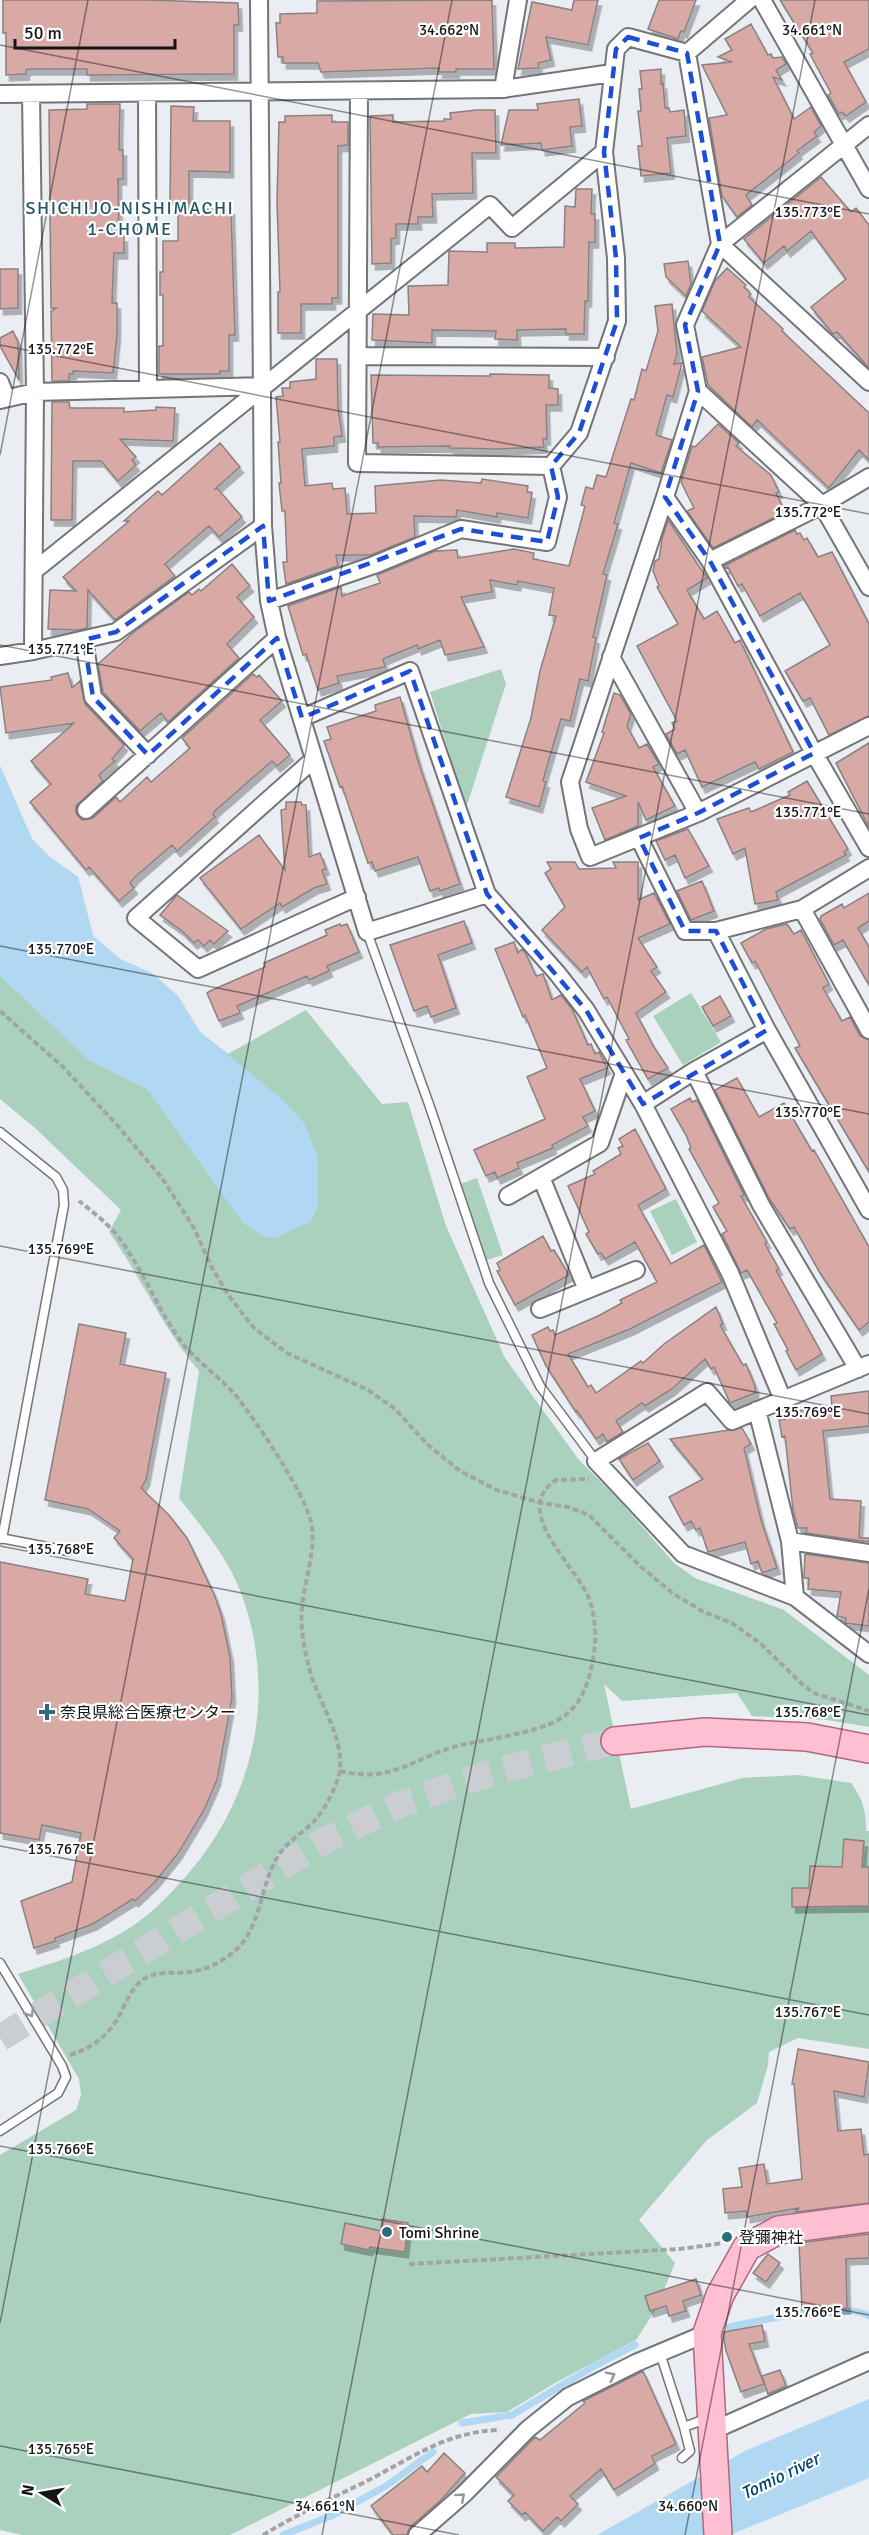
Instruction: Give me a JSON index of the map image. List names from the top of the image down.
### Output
{
  "districts": ["SHICHIJO-NISHIMACHI 1-CHOME"],
  "water": ["Tomio river"],
  "places": {
    "health": ["奈良県総合医療センター"],
    "other": ["Tomi Shrine", "登彌神社"]
  },
  "scale_bar": "50 m",
  "north": "left",
  "coordinates": [
    "34.662°N",
    "34.661°N",
    "135.773°E",
    "135.772°E",
    "135.771°E",
    "135.770°E",
    "135.769°E",
    "135.768°E",
    "135.767°E",
    "135.766°E",
    "135.765°E",
    "34.660°N"
  ]
}
